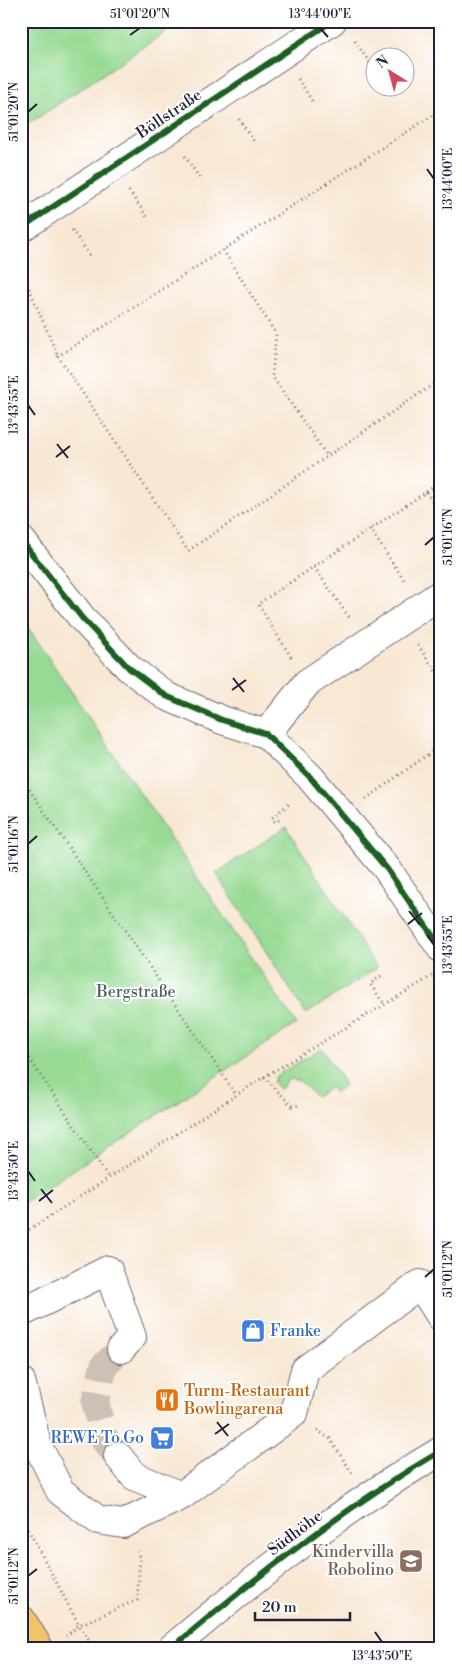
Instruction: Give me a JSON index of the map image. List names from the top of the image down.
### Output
{
  "streets": {
    "street": ["Böllstraße", "Südhöhe"]
  },
  "parks": ["Bergstraße"],
  "places": {
    "shop": ["Franke"],
    "restaurant": ["Turm-Restaurant Bowlingarena"],
    "supermarket": ["REWE To Go"],
    "school or university": ["Kindervilla Robolino"]
  },
  "scale_bar": "20 m",
  "north": "top left",
  "coordinates": [
    "51°01'20\"N",
    "13°44'00\"E",
    "13°43'55\"E",
    "51°01'16\"N",
    "13°43'50\"E",
    "51°01'12\"N"
  ]
}
